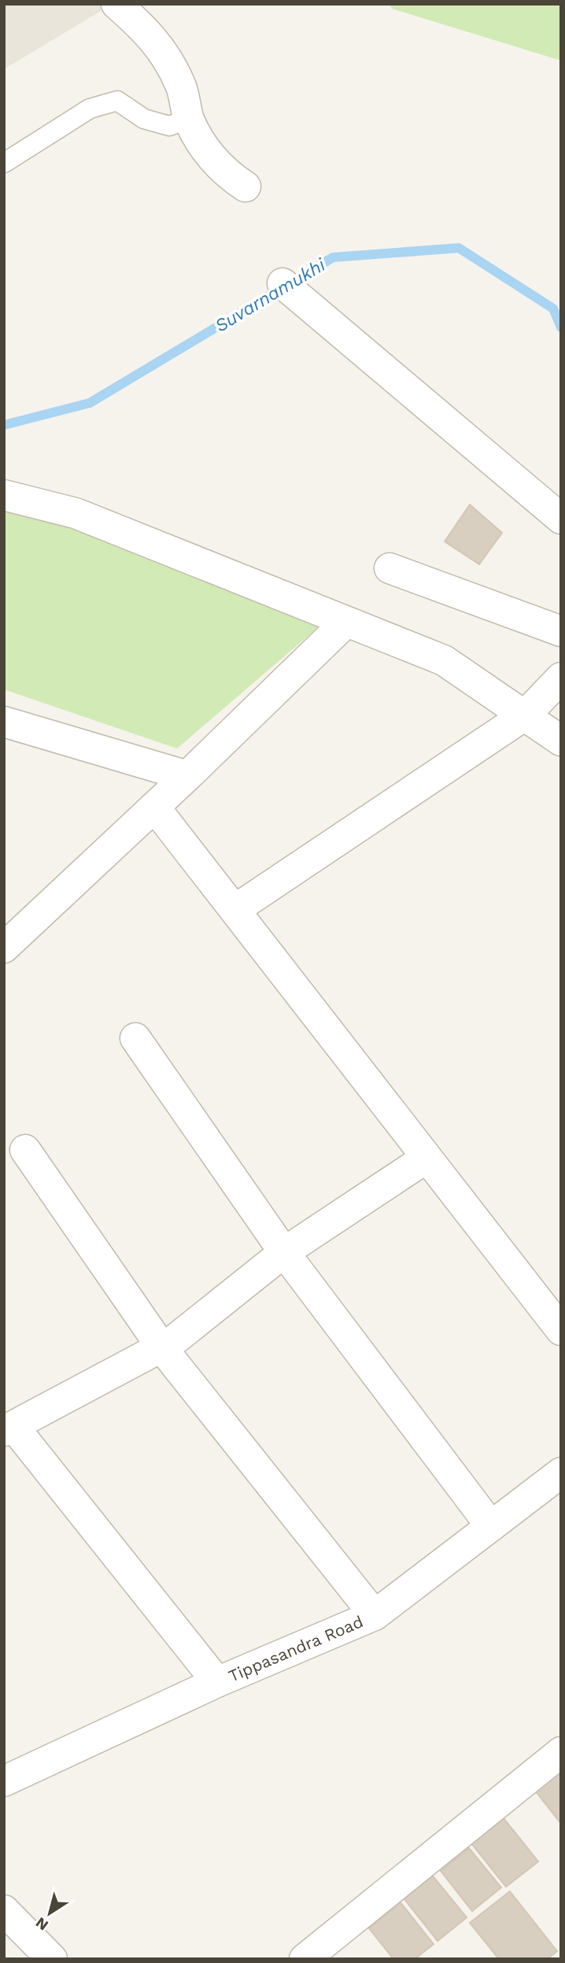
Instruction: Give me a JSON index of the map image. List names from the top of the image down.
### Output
{
  "streets": {
    "street": ["Tippasandra Road"]
  },
  "water": ["Suvarnamukhi"],
  "north": "bottom left"
}
